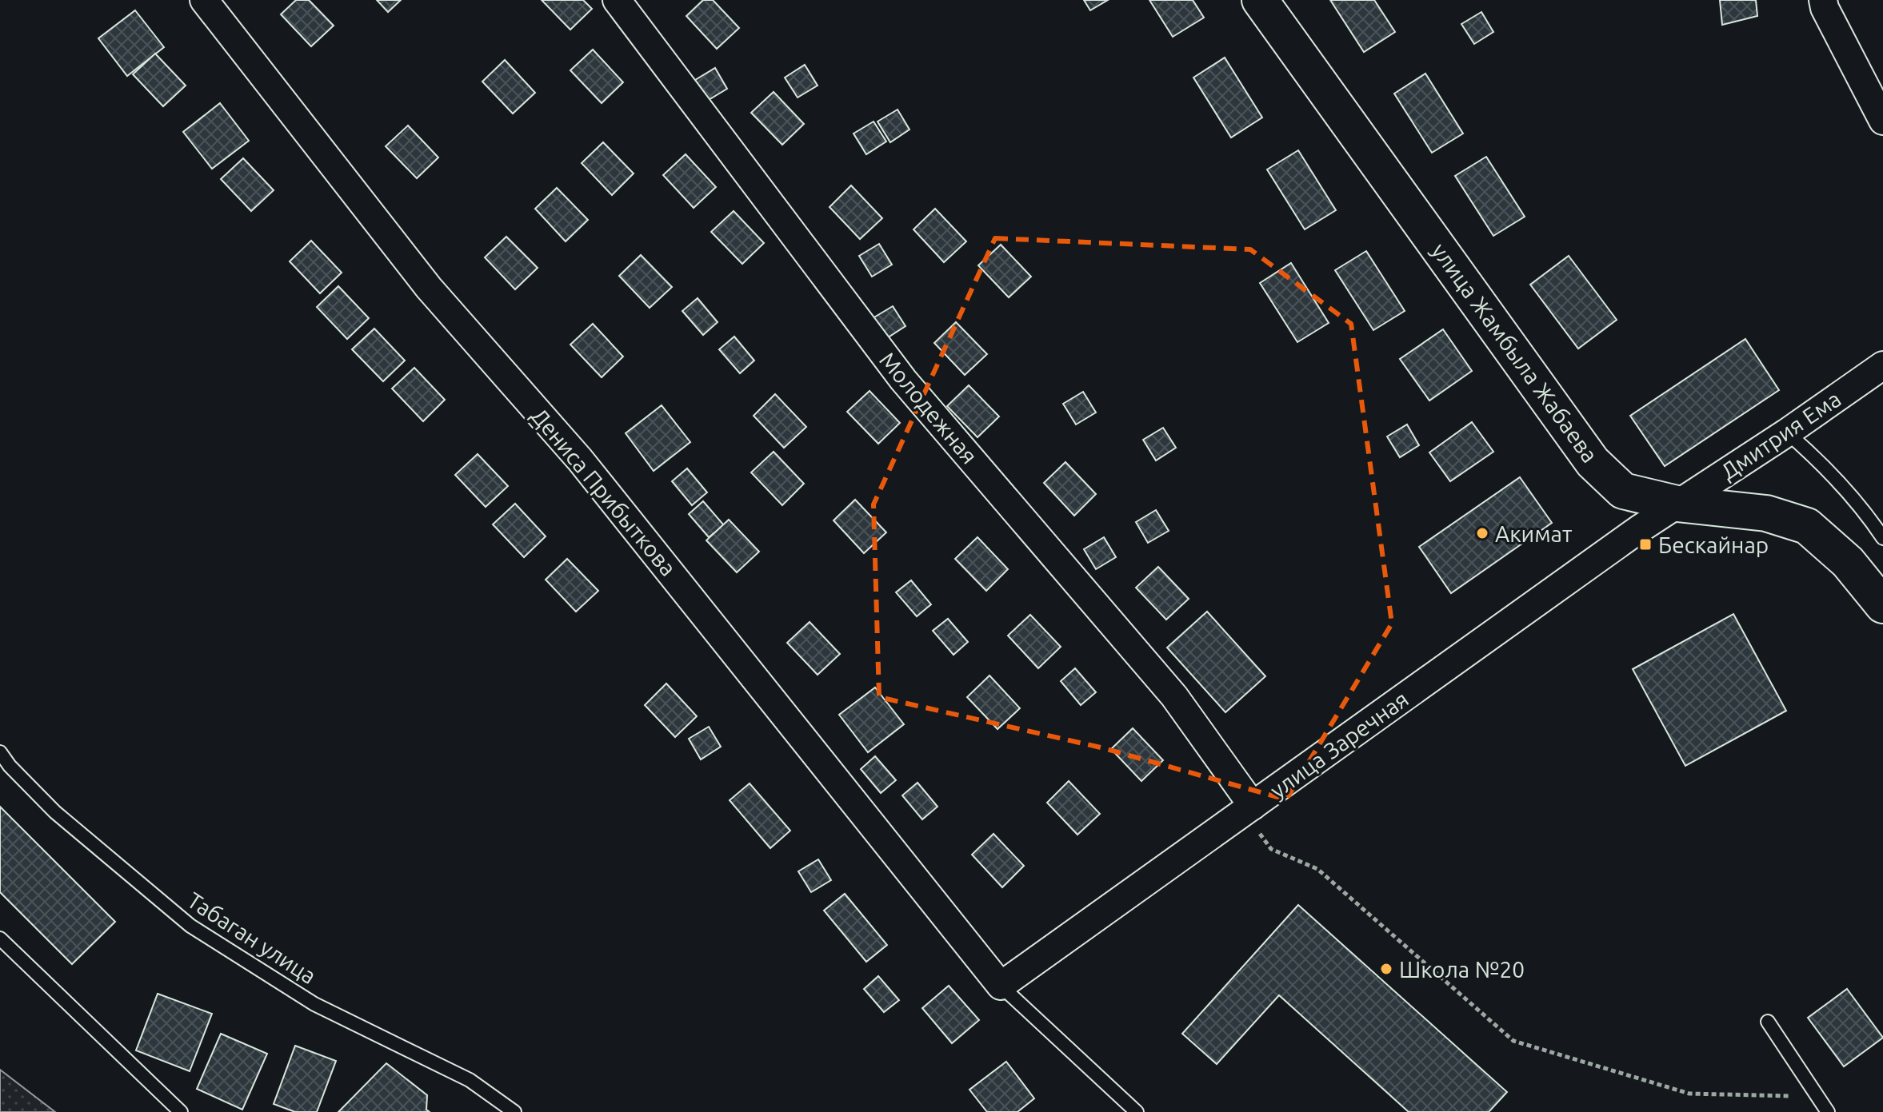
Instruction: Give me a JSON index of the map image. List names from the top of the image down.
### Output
{
  "streets": {
    "street": [
      "улица Жамбыла Жабаева",
      "Молодежная",
      "Дмитрия Ема",
      "Дениса Прибыткова",
      "улица Заречная"
    ],
    "lane": ["Табаган улица"]
  },
  "crossings": [
    ["улица Жамбыла Жабаева", "Дмитрия Ема"],
    ["улица Жамбыла Жабаева", "улица Заречная"],
    ["Молодежная", "улица Заречная"],
    ["Дмитрия Ема", "улица Заречная"],
    ["Дениса Прибыткова", "улица Заречная"]
  ],
  "places": {
    "other": ["Акимат", "Школа №20"],
    "transit": ["Бескайнар"]
  }
}
